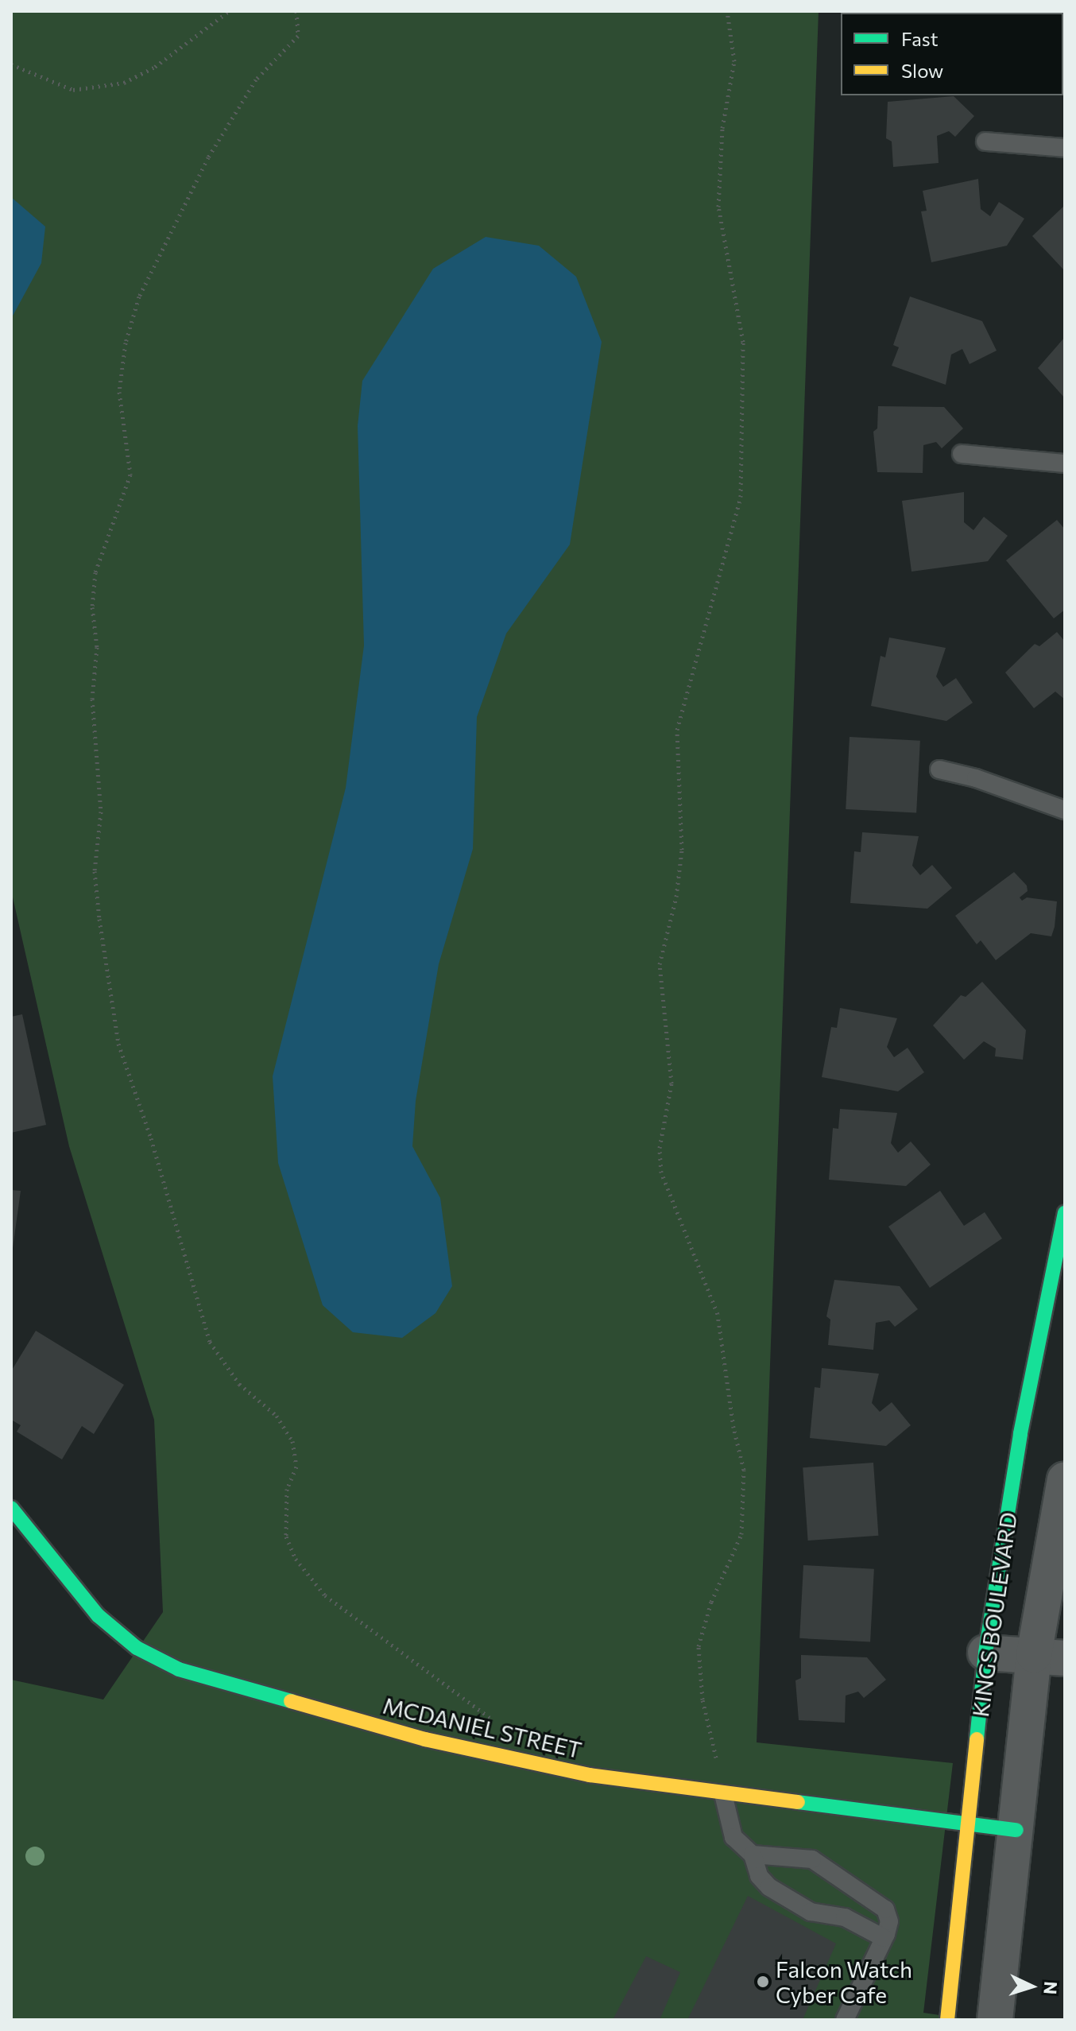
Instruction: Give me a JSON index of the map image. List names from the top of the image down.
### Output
{
  "streets": {
    "street": ["KINGS BOULEVARD", "MCDANIEL STREET"]
  },
  "crossings": [
    ["KINGS BOULEVARD", "MCDANIEL STREET"]
  ],
  "places": ["Falcon Watch Cyber Cafe"],
  "legend": ["Fast", "Slow"],
  "north": "right"
}
